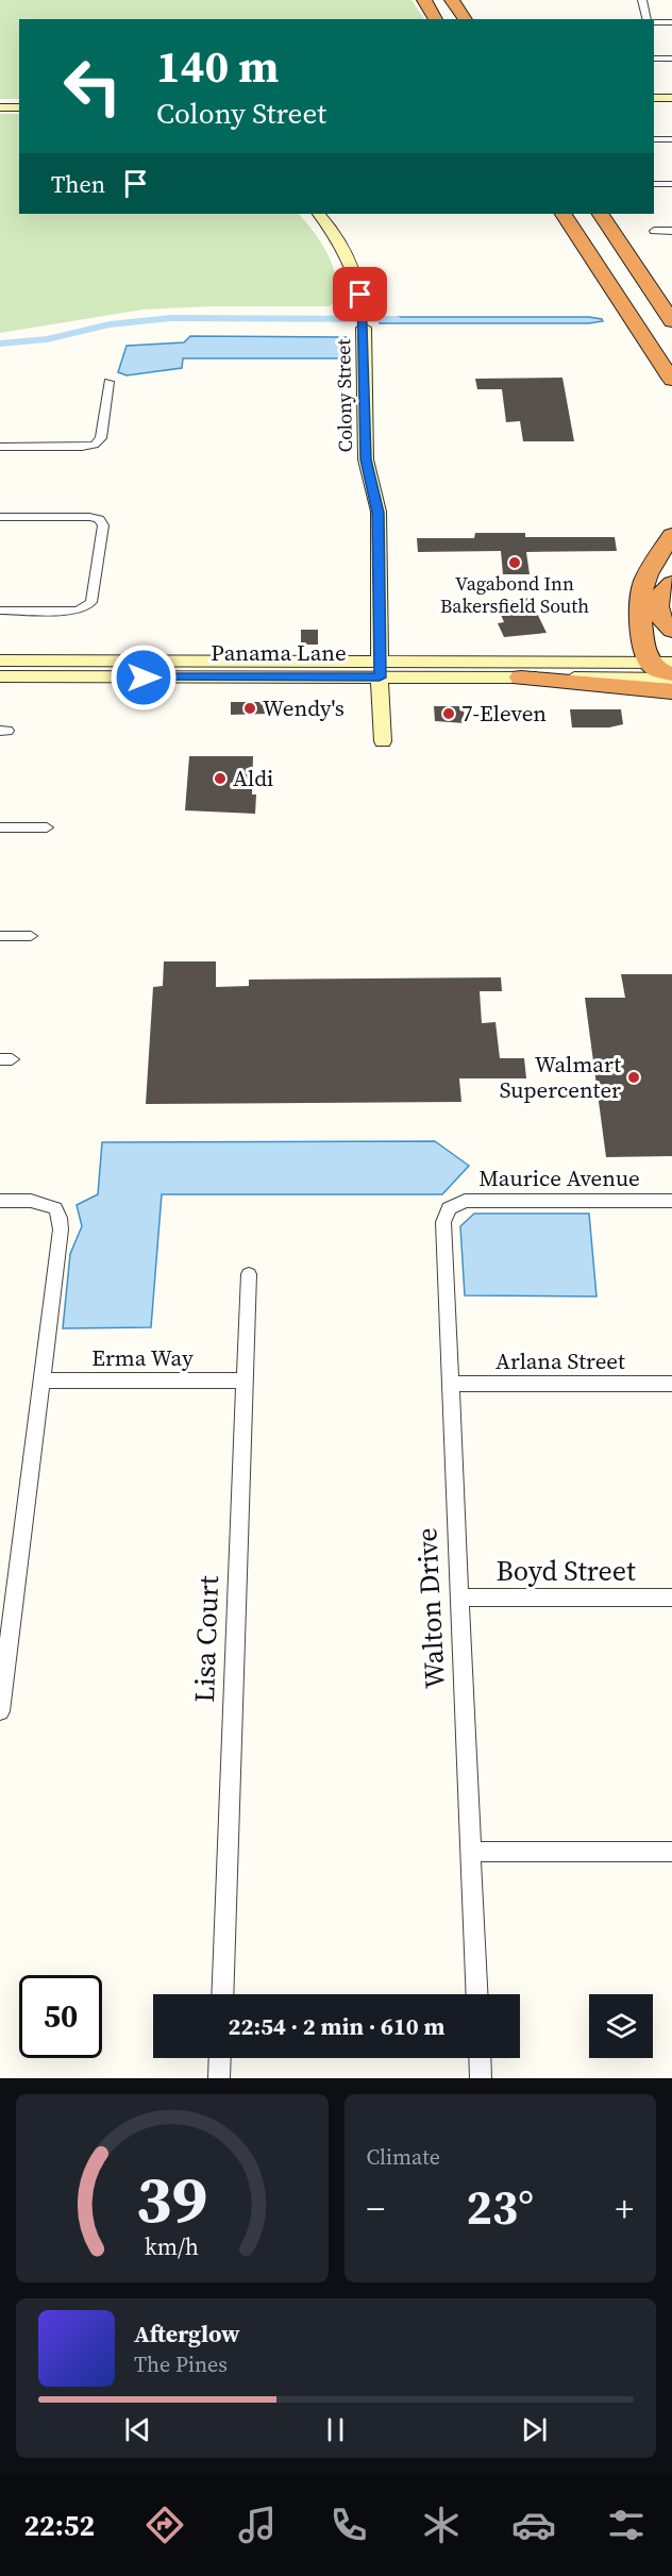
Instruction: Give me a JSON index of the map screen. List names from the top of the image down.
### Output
{
  "streets": {
    "main road": ["Colony Street", "Panama Lane"],
    "street": [
      "Maurice Avenue",
      "Erma Way",
      "Arlana Street",
      "Boyd Street",
      "Walton Drive",
      "Lisa Court"
    ]
  },
  "crossings": [
    ["Colony Street", "Panama Lane"],
    ["Maurice Avenue", "Walton Drive"],
    ["Erma Way", "Lisa Court"],
    ["Arlana Street", "Walton Drive"],
    ["Boyd Street", "Walton Drive"]
  ],
  "places": [
    "Vagabond Inn Bakersfield South",
    "Wendy's",
    "7-Eleven",
    "Aldi",
    "Walmart Supercenter"
  ],
  "page": {
    "turn": ["140 m", "Colony Street"],
    "then": "Then",
    "limit": "50",
    "trip": "22:54 · 2 min · 610 m",
    "tile": "Climate",
    "heat": ["−", "23°", "+"],
    "song": ["Afterglow", "The Pines"],
    "tabs": "22:52",
    "gauge": ["39", "km/h"]
  }
}
